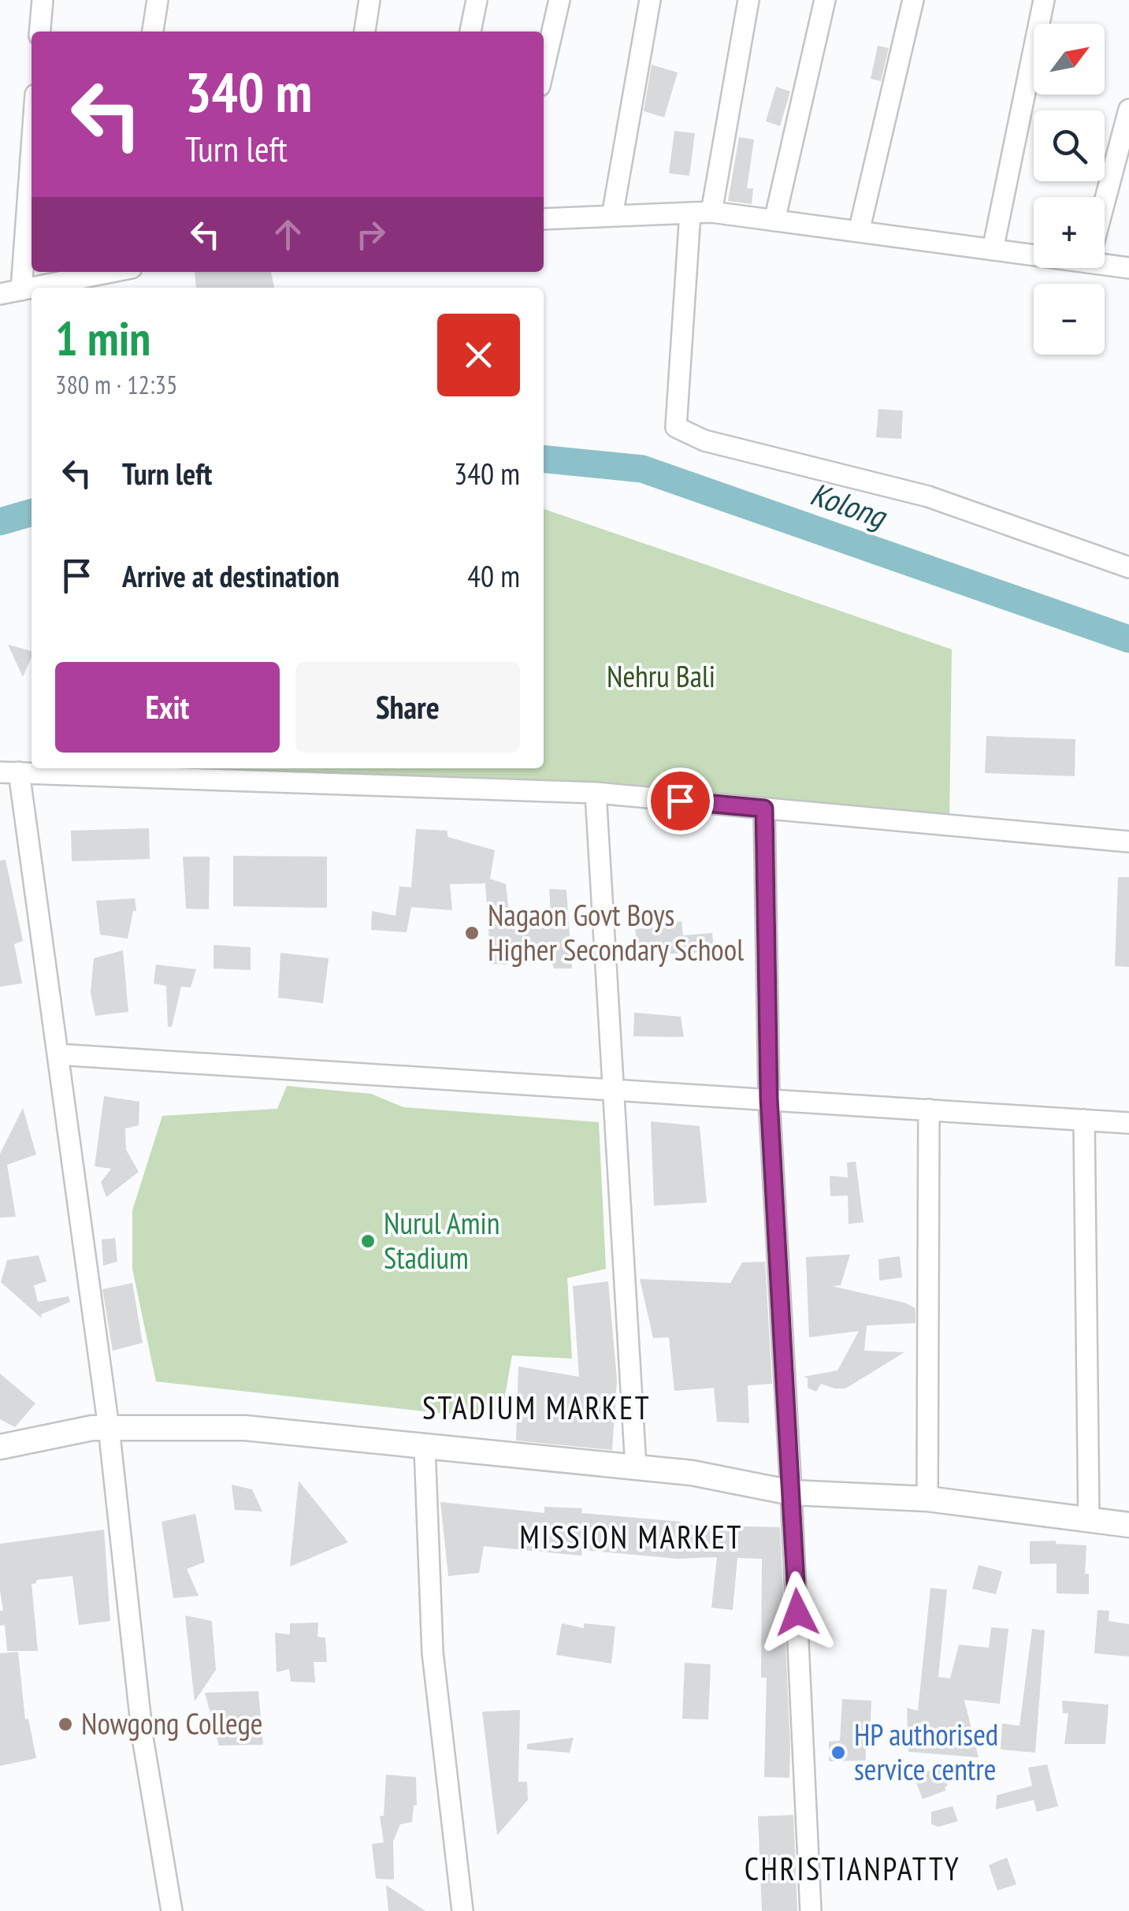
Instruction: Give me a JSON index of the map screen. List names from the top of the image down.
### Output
{
  "districts": ["STADIUM MARKET", "MISSION MARKET", "CHRISTIANPATTY"],
  "water": ["Kolong"],
  "parks": ["Nehru Bali"],
  "places": [
    "Nagaon Govt Boys Higher Secondary School",
    "Nurul Amin Stadium",
    "Nowgong College",
    "HP authorised service centre"
  ],
  "north": "top right",
  "page": {
    "map_buttons": ["+", "−"],
    "turn": ["340 m", "Turn left"],
    "heading": ["1 min", "380 m · 12:35"],
    "list": [
      {
        "name": "Turn left",
        "value": "340 m"
      },
      {
        "name": "Arrive at destination",
        "value": "40 m"
      }
    ],
    "buttons": ["Exit", "Share"]
  }
}
